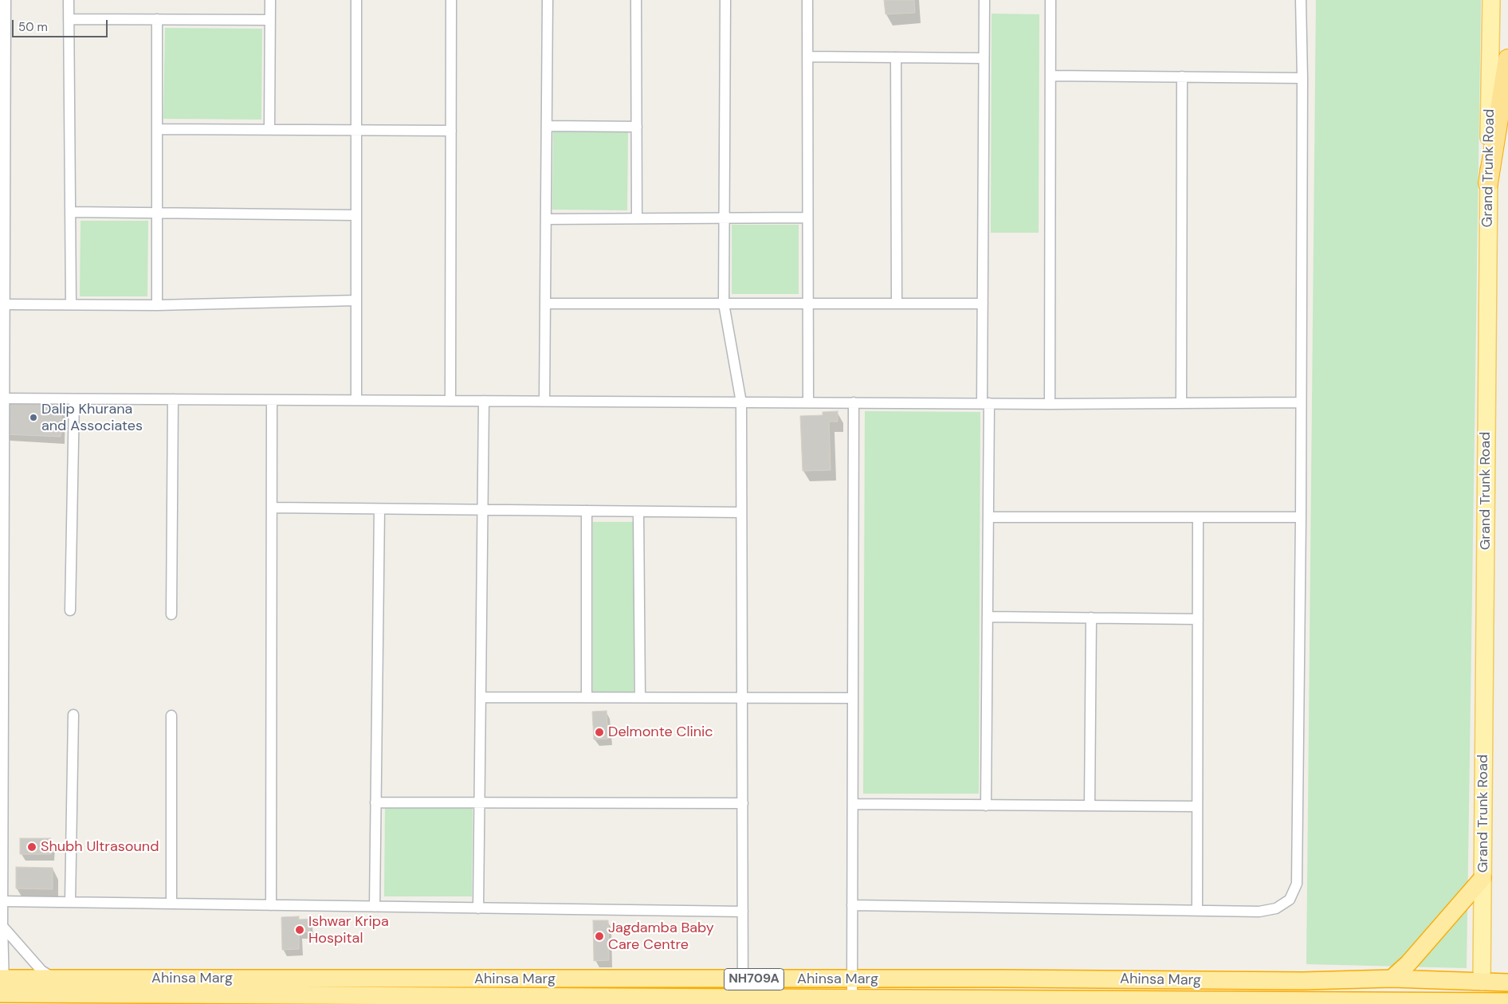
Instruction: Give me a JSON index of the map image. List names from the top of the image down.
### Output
{
  "streets": {
    "highway": ["Ahinsa Marg", "NH709A"],
    "main road": ["Grand Trunk Road"]
  },
  "crossings": [
    ["Grand Trunk Road", "Ahinsa Marg"]
  ],
  "places": [
    "Dalip Khurana and Associates",
    "Delmonte Clinic",
    "Shubh Ultrasound",
    "Ishwar Kripa Hospital",
    "Jagdamba Baby Care Centre"
  ],
  "scale_bar": "50 m"
}
